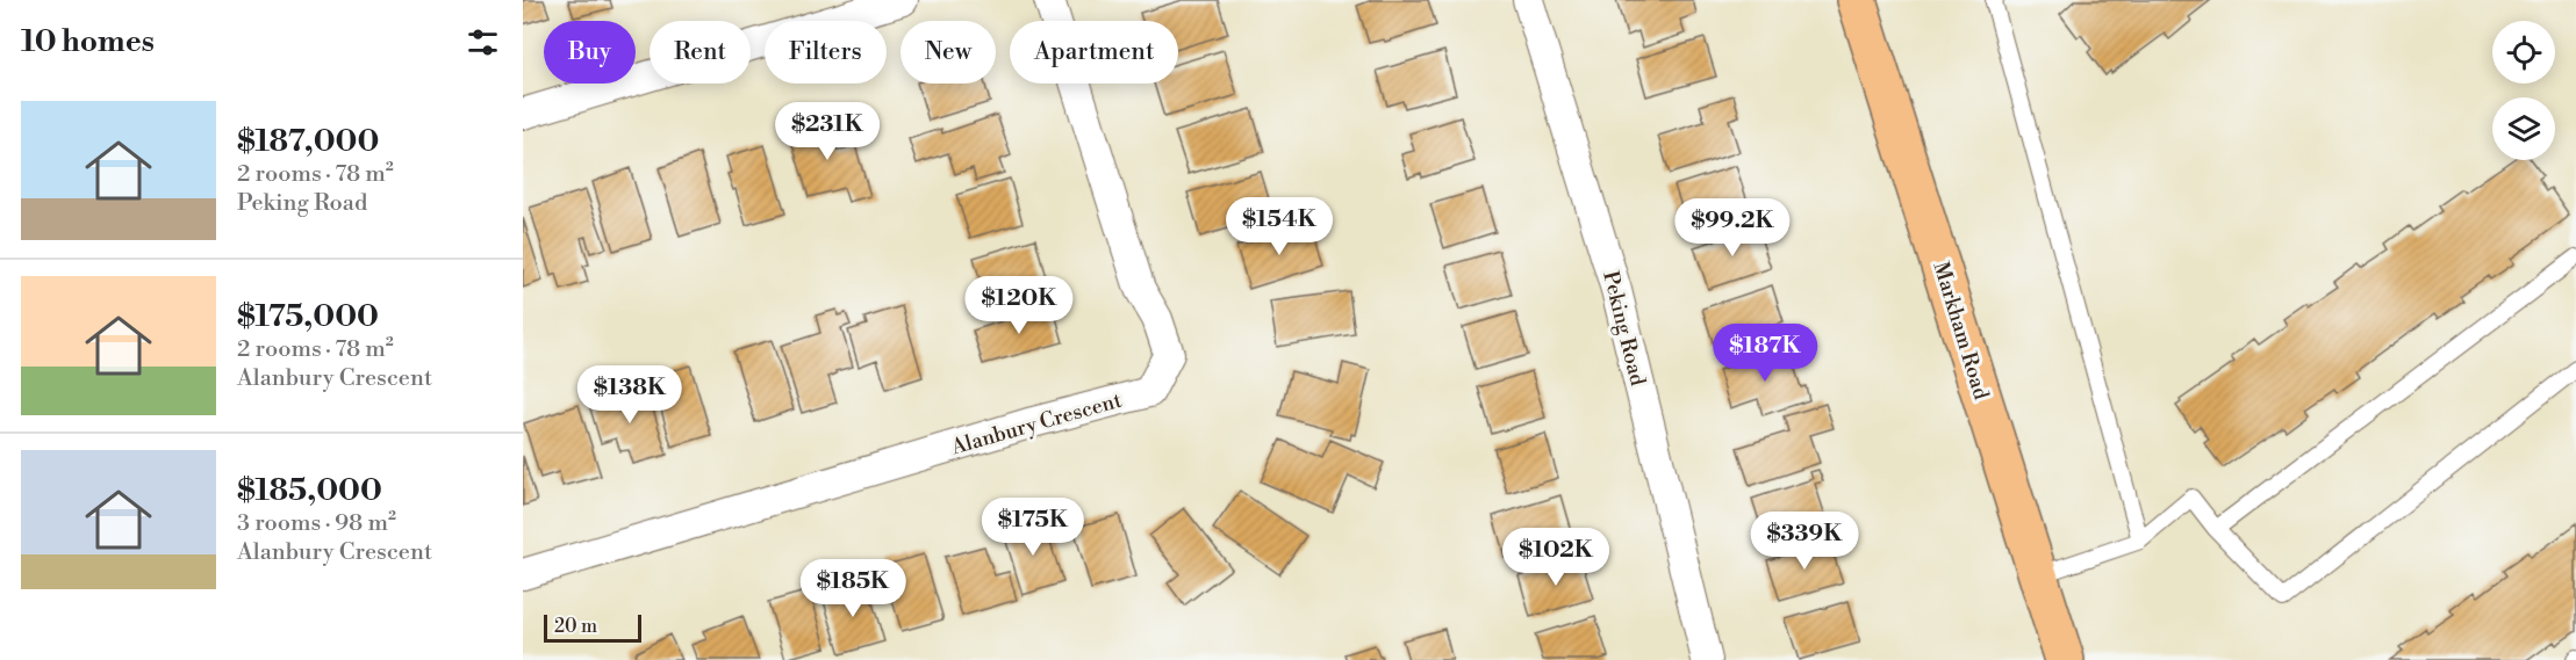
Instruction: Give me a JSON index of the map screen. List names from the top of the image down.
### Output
{
  "streets": {
    "main road": ["Markham Road"],
    "street": ["Peking Road", "Alanbury Crescent"]
  },
  "scale_bar": "20 m",
  "page": {
    "heading": "10 homes",
    "chip": [
      "Buy",
      "Rent",
      "Filters",
      "New",
      "Apartment"
    ],
    "list": [
      {
        "name": "$187,000",
        "note": "2 rooms · 78 m² · Peking Road"
      },
      {
        "name": "$175,000",
        "note": "2 rooms · 78 m² · Alanbury Crescent"
      },
      {
        "name": "$185,000",
        "note": "3 rooms · 98 m² · Alanbury Crescent"
      }
    ],
    "price": [
      "$231K",
      "$154K",
      "$99.2K",
      "$120K",
      "$187K",
      "$138K",
      "$175K",
      "$339K",
      "$102K",
      "$185K"
    ],
    "scale": "20 m"
  }
}
